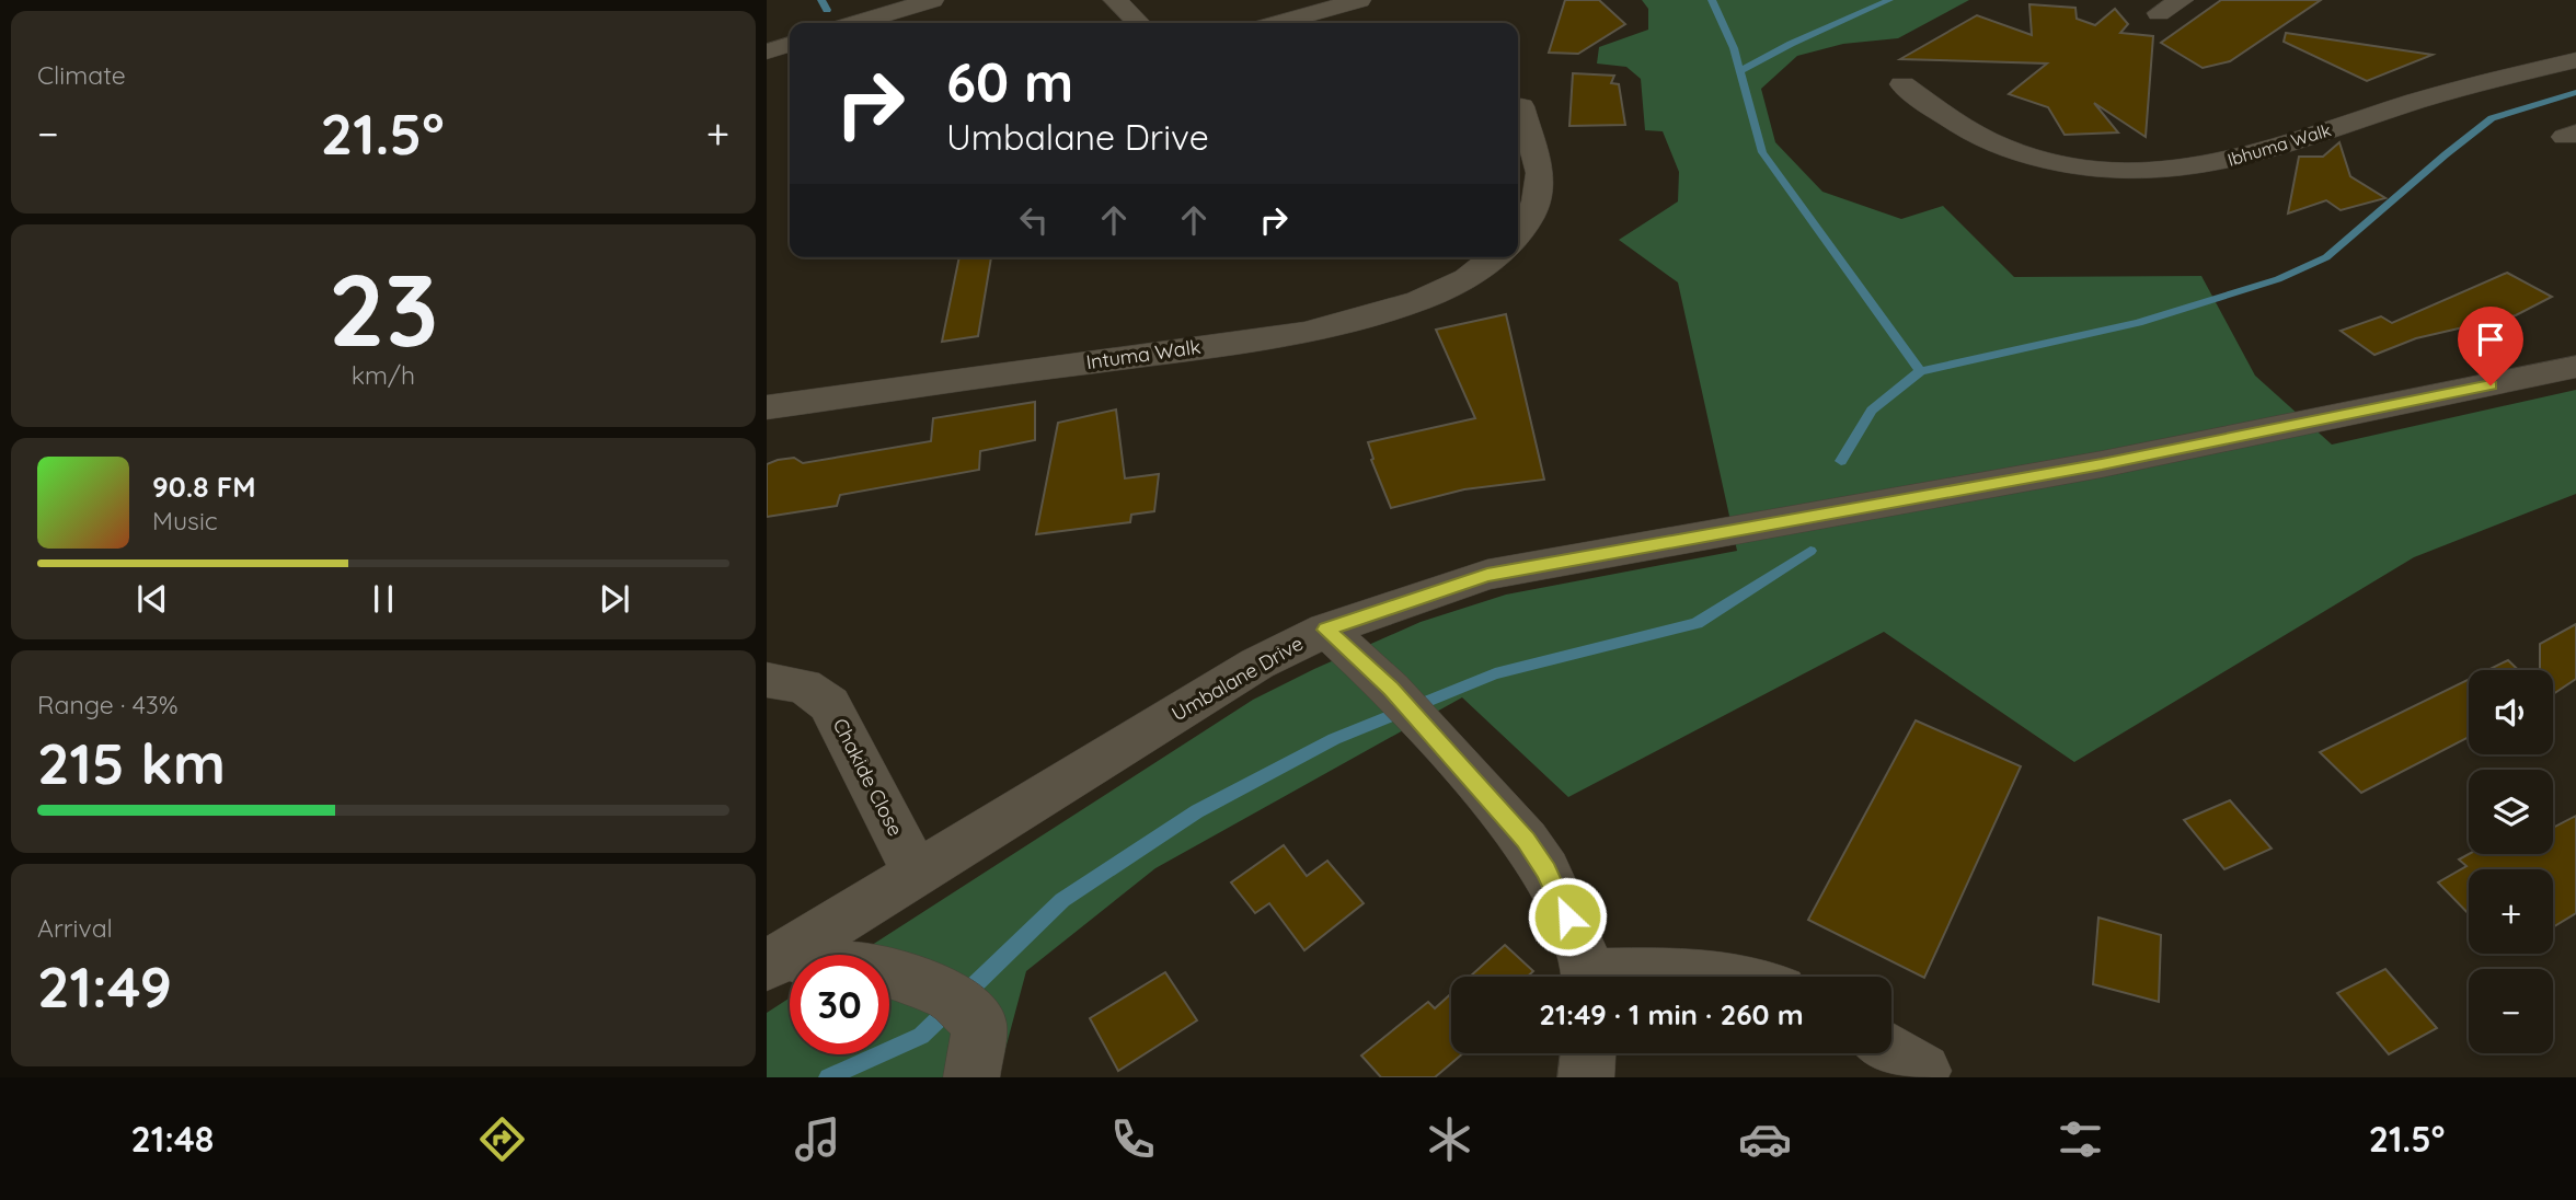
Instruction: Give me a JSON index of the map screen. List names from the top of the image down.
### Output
{
  "streets": {
    "street": [
      "Ibhuma Walk",
      "Intuma Walk",
      "Umbalane Drive",
      "Chakide Close"
    ]
  },
  "crossings": [
    ["Umbalane Drive", "Chakide Close"]
  ],
  "page": {
    "tile": [
      "Climate",
      ["23", "km/h"],
      ["Range · 43%", "215 km"],
      ["Arrival", "21:49"]
    ],
    "turn": ["60 m", "Umbalane Drive"],
    "heat": ["−", "21.5°", "+"],
    "song": ["90.8 FM", "Music"],
    "map_buttons": ["+", "−"],
    "limit": "30",
    "trip": "21:49 · 1 min · 260 m",
    "tabs": ["21:48", "21.5°"]
  }
}
